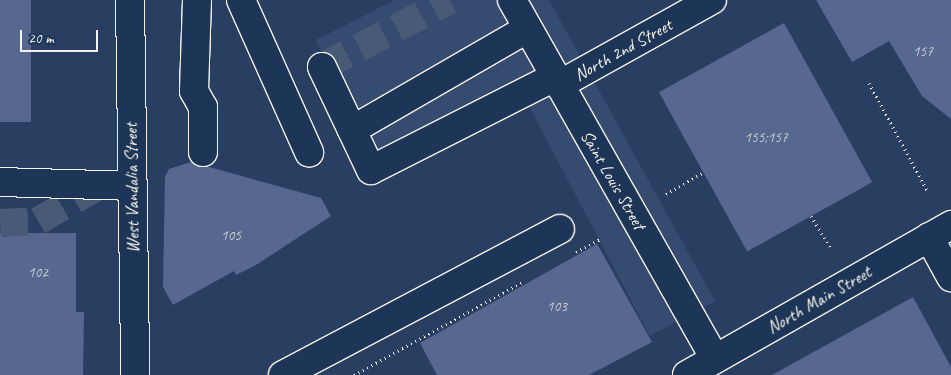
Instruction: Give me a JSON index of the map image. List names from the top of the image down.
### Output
{
  "streets": {
    "main road": [
      "North 2nd Street",
      "Saint Louis Street",
      "West Vandalia Street",
      "North Main Street"
    ]
  },
  "crossings": [
    ["North 2nd Street", "Saint Louis Street"],
    ["Saint Louis Street", "North Main Street"]
  ],
  "house_numbers": [
    "157",
    "155;157",
    "105",
    "102",
    "103"
  ],
  "scale_bar": "20 m"
}
